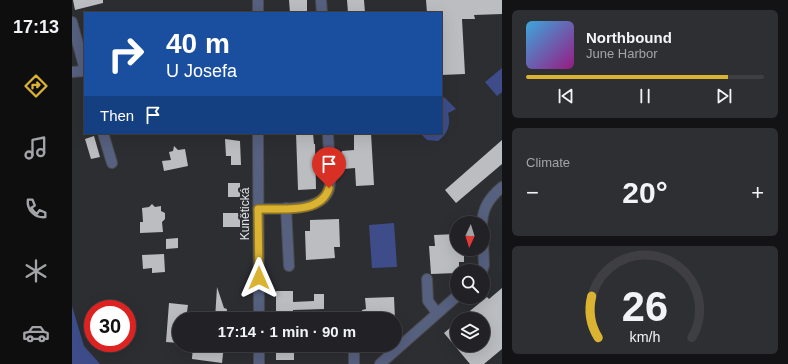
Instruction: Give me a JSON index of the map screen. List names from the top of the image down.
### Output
{
  "streets": {
    "street": ["Kunětická"]
  },
  "north": "bottom",
  "page": {
    "tabs": "17:13",
    "turn": ["40 m", "U Josefa"],
    "song": ["Northbound", "June Harbor"],
    "then": "Then",
    "tile": "Climate",
    "heat": ["−", "20°", "+"],
    "limit": "30",
    "trip": "17:14 · 1 min · 90 m",
    "gauge": ["26", "km/h"]
  }
}
